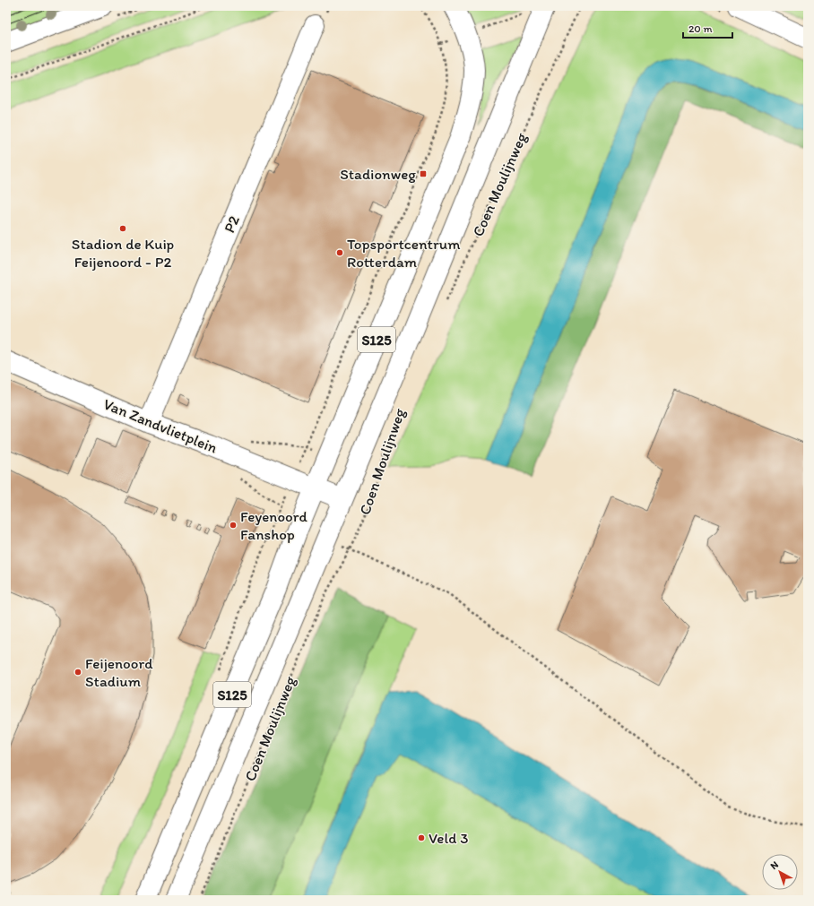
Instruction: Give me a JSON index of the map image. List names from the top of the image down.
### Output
{
  "streets": {
    "main road": [
      "Coen Moulijnweg",
      "P2",
      "S125",
      "Van Zandvlietplein"
    ]
  },
  "crossings": [
    ["Coen Moulijnweg", "Van Zandvlietplein"],
    ["P2", "Van Zandvlietplein"],
    ["S125", "Van Zandvlietplein"]
  ],
  "places": {
    "transit": ["Stadionweg"],
    "other": [
      "Stadion de Kuip Feijenoord - P2",
      "Topsportcentrum Rotterdam",
      "Feyenoord Fanshop",
      "Feijenoord Stadium",
      "Veld 3"
    ]
  },
  "scale_bar": "20 m",
  "north": "top left"
}
